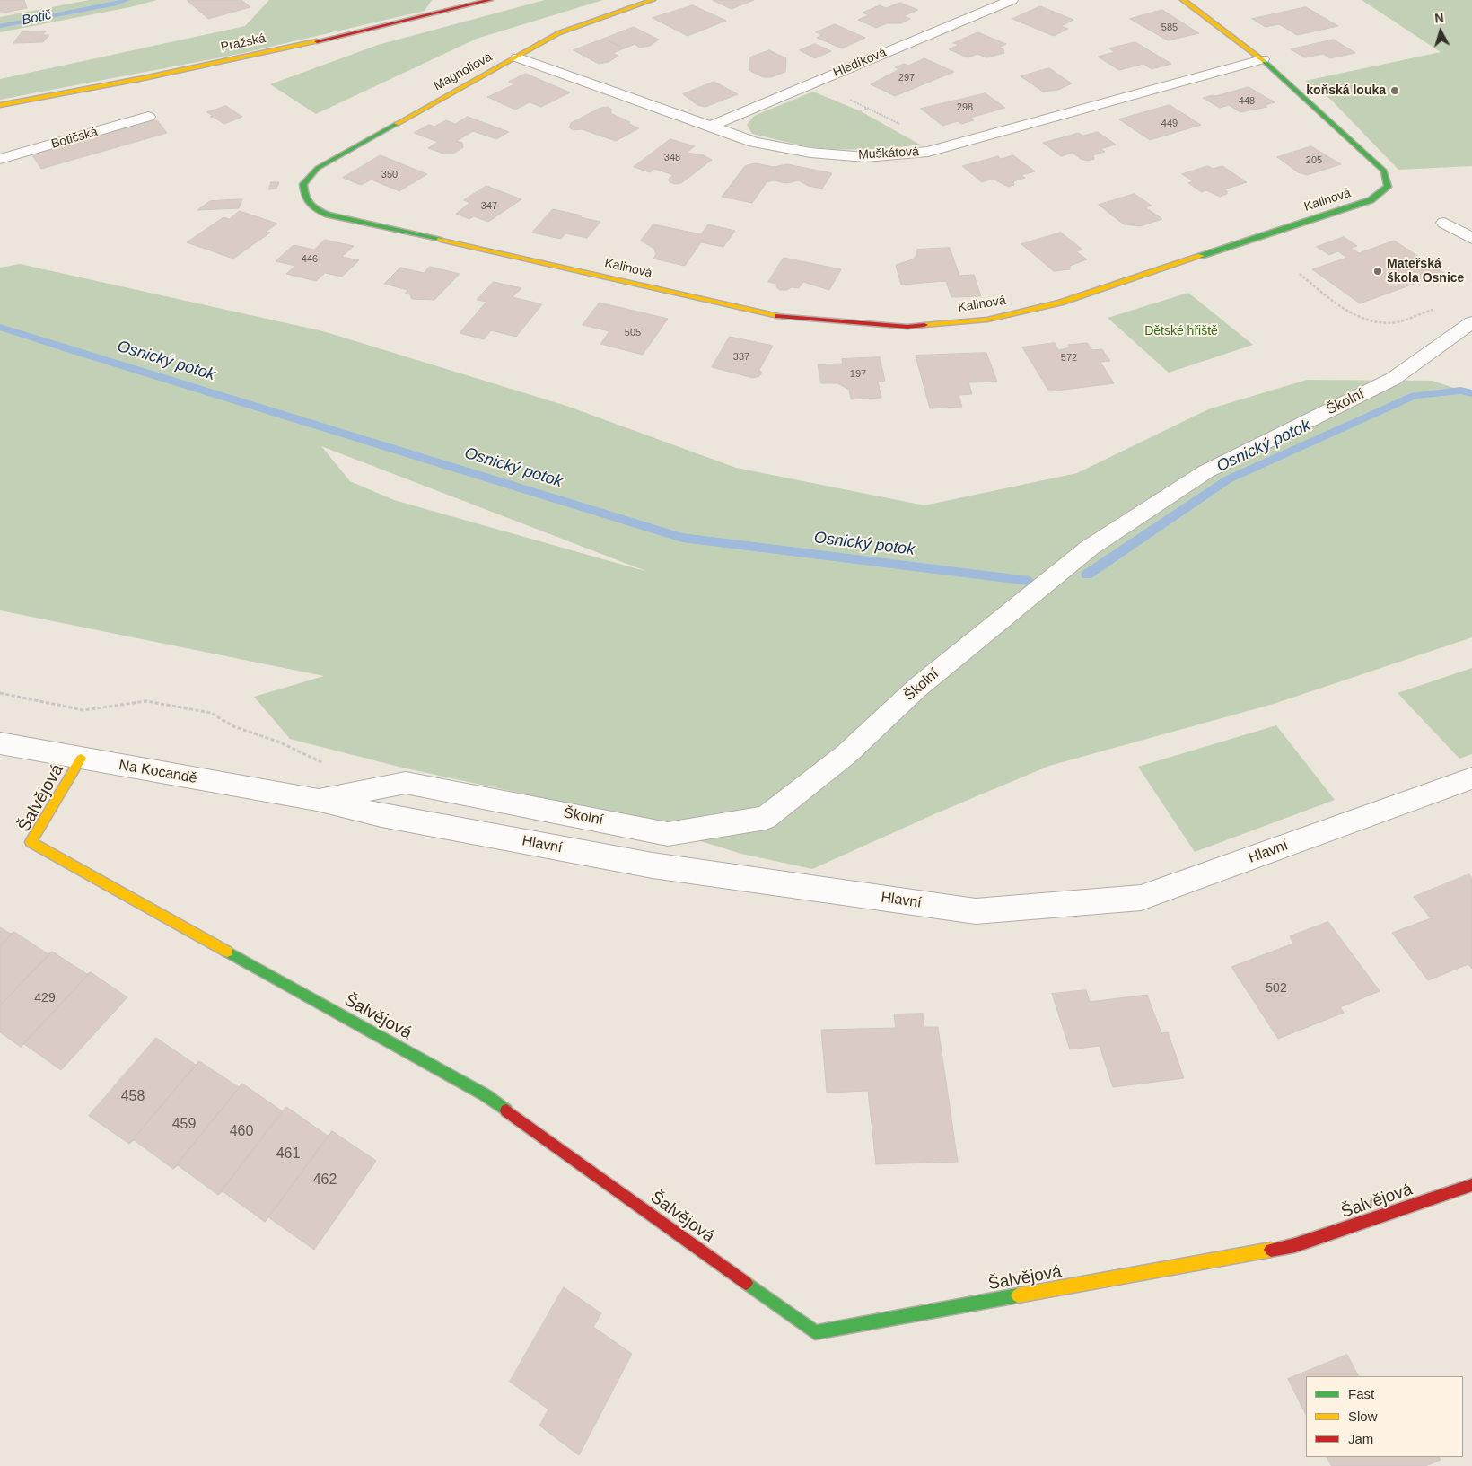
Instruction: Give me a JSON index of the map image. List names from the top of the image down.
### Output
{
  "streets": {
    "street": [
      "Pražská",
      "Hledíková",
      "Magnoliová",
      "Botičská",
      "Muškátová",
      "Kalinová",
      "Školní",
      "Na Kocandě",
      "Šalvějová",
      "Hlavní"
    ]
  },
  "crossings": [
    ["Hledíková", "Muškátová"],
    ["Magnoliová", "Muškátová"],
    ["Magnoliová", "Kalinová"],
    ["Muškátová", "Kalinová"],
    ["Školní", "Na Kocandě"],
    ["Školní", "Hlavní"],
    ["Na Kocandě", "Šalvějová"],
    ["Na Kocandě", "Hlavní"]
  ],
  "water": ["Botič", "Osnický potok"],
  "parks": ["Dětské hřiště"],
  "places": ["koňská louka", "Mateřská škola Osnice"],
  "house_numbers": [
    "585",
    "297",
    "448",
    "298",
    "449",
    "348",
    "205",
    "350",
    "347",
    "446",
    "505",
    "337",
    "572",
    "197",
    "502",
    "429",
    "458",
    "459",
    "460",
    "461",
    "462"
  ],
  "legend": ["Fast", "Slow", "Jam"],
  "north": "top"
}
